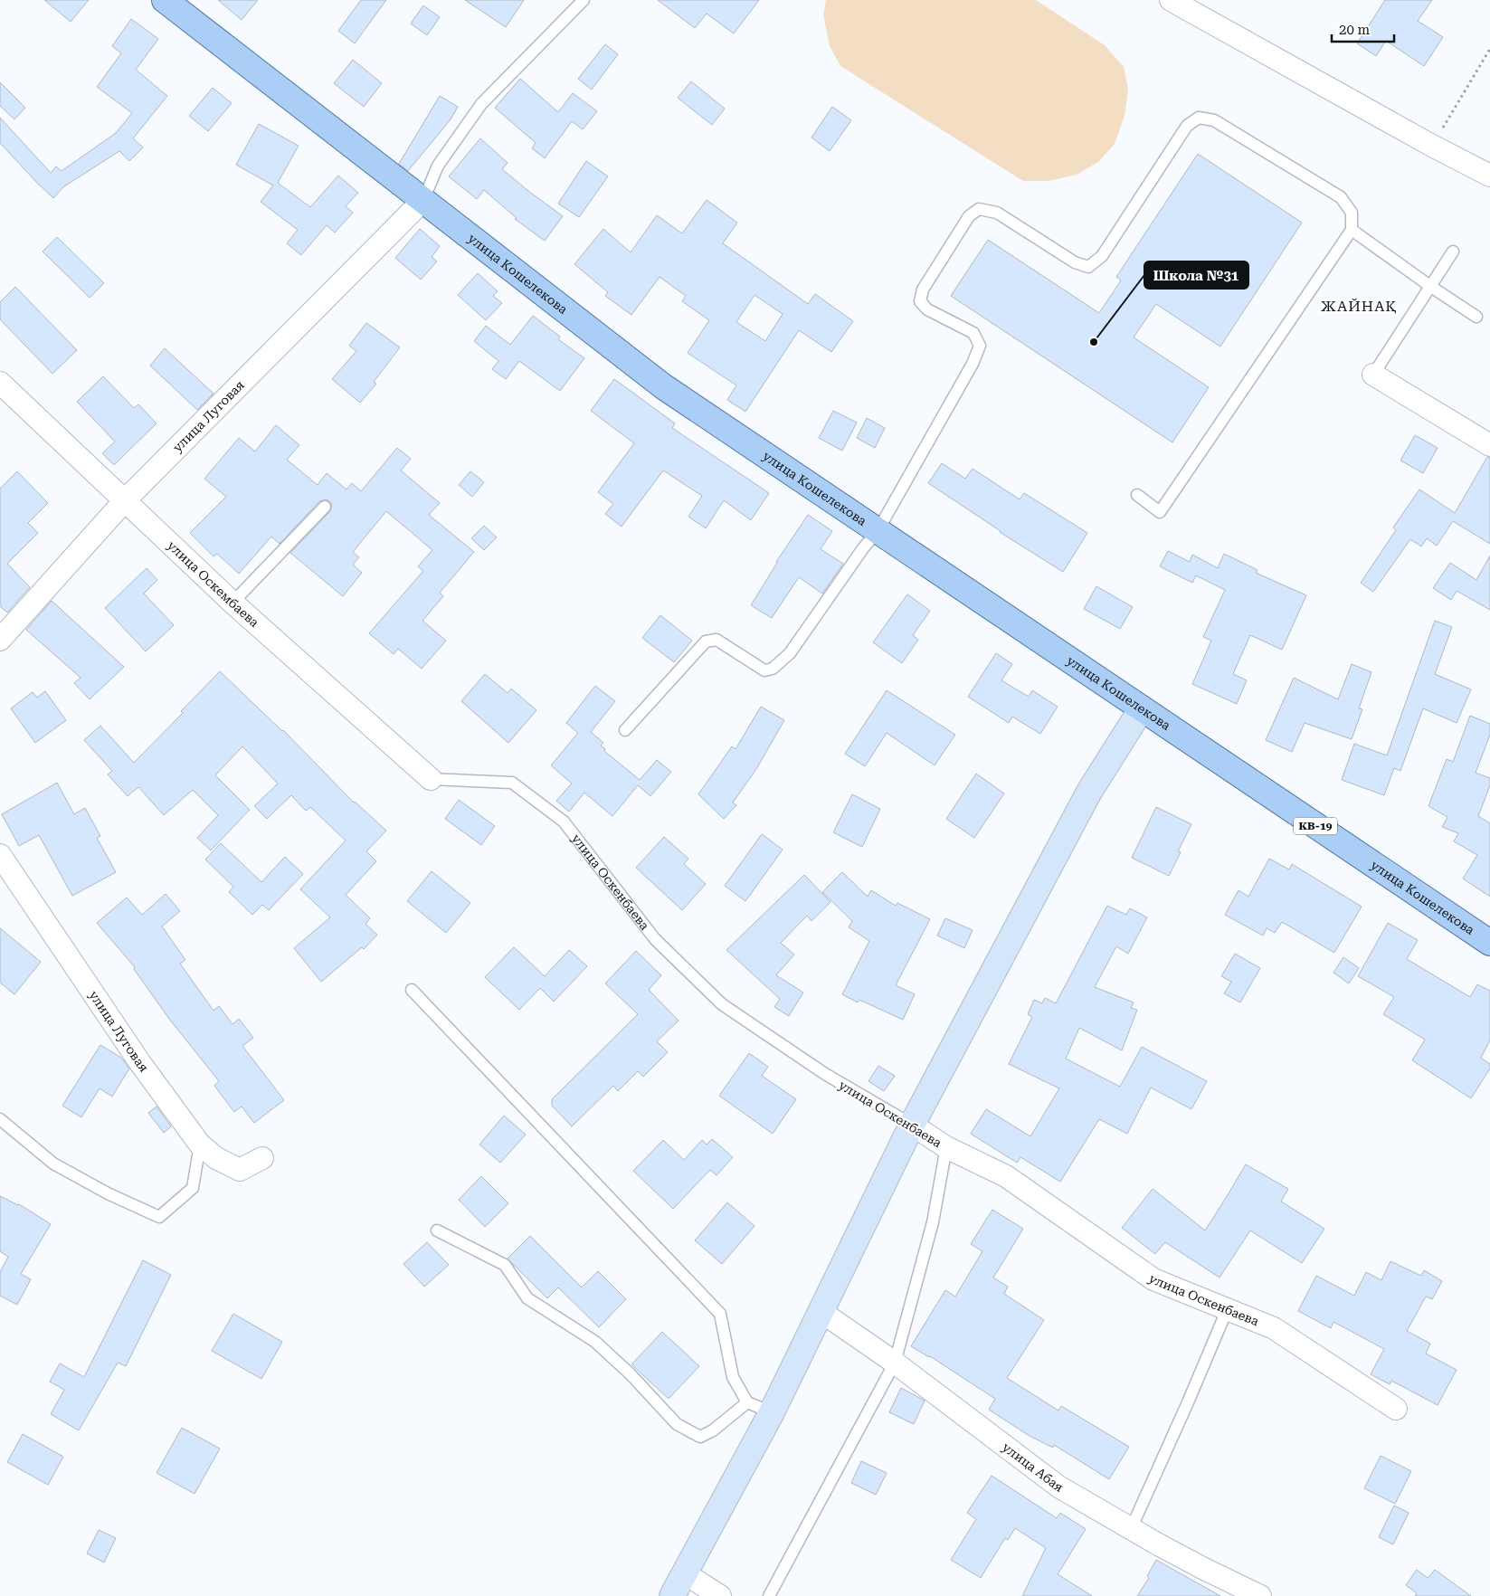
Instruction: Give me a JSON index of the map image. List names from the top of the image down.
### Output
{
  "streets": {
    "main road": ["улица Кошелекова", "КВ-19"],
    "street": [
      "улица Луговая",
      "улица Оскембаева",
      "улица Оскенбаева",
      "улица Абая"
    ]
  },
  "crossings": [
    ["улица Кошелекова", "улица Луговая"],
    ["улица Луговая", "улица Оскембаева"],
    ["улица Оскембаева", "улица Оскенбаева"]
  ],
  "districts": ["ЖАЙНАҚ"],
  "places": ["Школа №31"],
  "scale_bar": "20 m"
}
